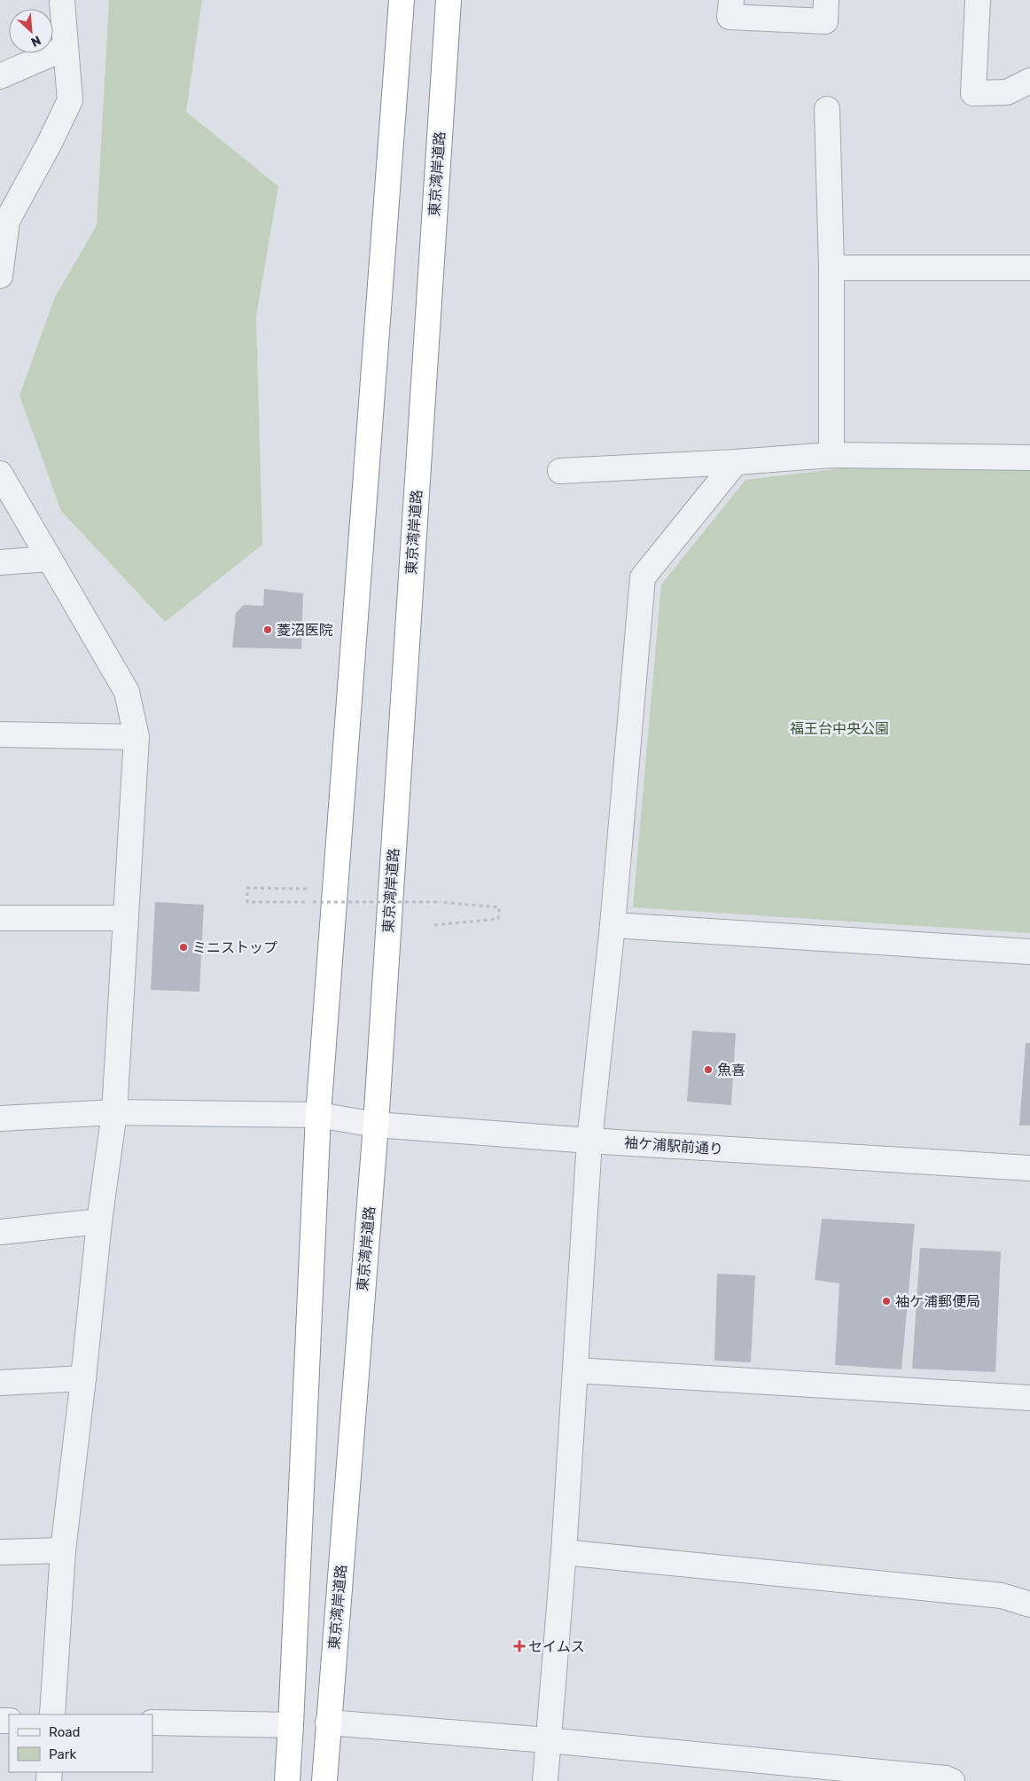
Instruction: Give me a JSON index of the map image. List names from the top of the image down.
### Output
{
  "streets": {
    "highway": ["東京湾岸道路"],
    "street": ["袖ケ浦駅前通り"]
  },
  "crossings": [
    ["東京湾岸道路", "袖ケ浦駅前通り"]
  ],
  "parks": ["福王台中央公園"],
  "places": {
    "other": [
      "菱沼医院",
      "ミニストップ",
      "魚喜",
      "袖ケ浦郵便局"
    ],
    "health": ["セイムス"]
  },
  "legend": ["Road", "Park"],
  "north": "bottom right"
}
